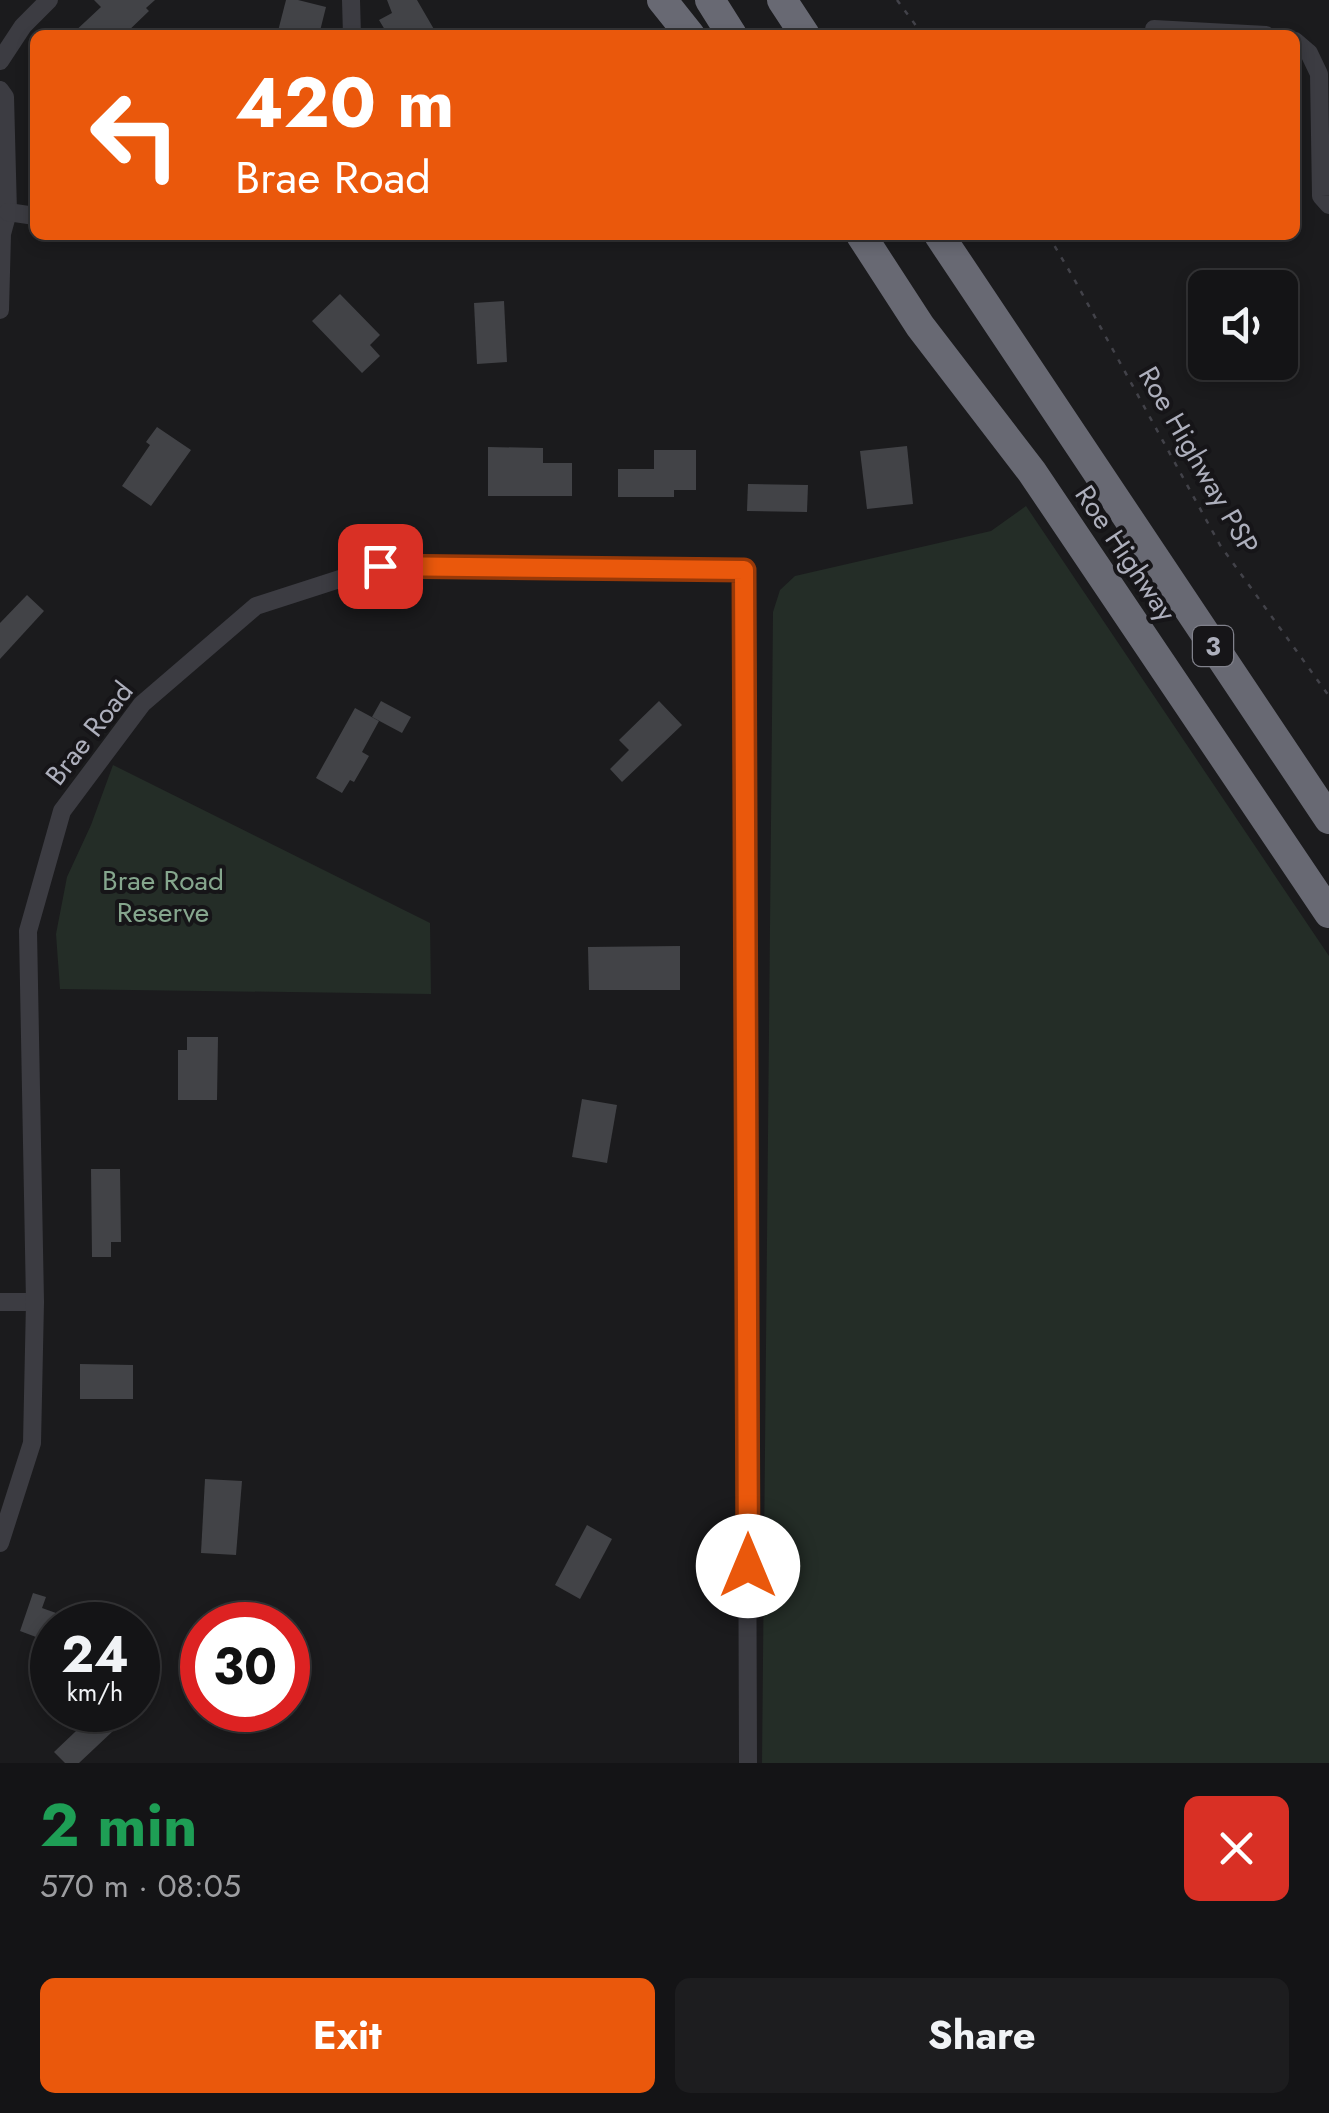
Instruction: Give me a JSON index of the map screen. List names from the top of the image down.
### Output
{
  "streets": {
    "highway": ["Roe Highway", "3"],
    "street": ["Brae Road"],
    "path": ["Roe Highway PSP"]
  },
  "parks": ["Brae Road Reserve"],
  "page": {
    "turn": ["420 m", "Brae Road"],
    "speed": "24 km/h",
    "limit": "30",
    "heading": ["2 min", "570 m · 08:05"],
    "buttons": ["Exit", "Share"]
  }
}
